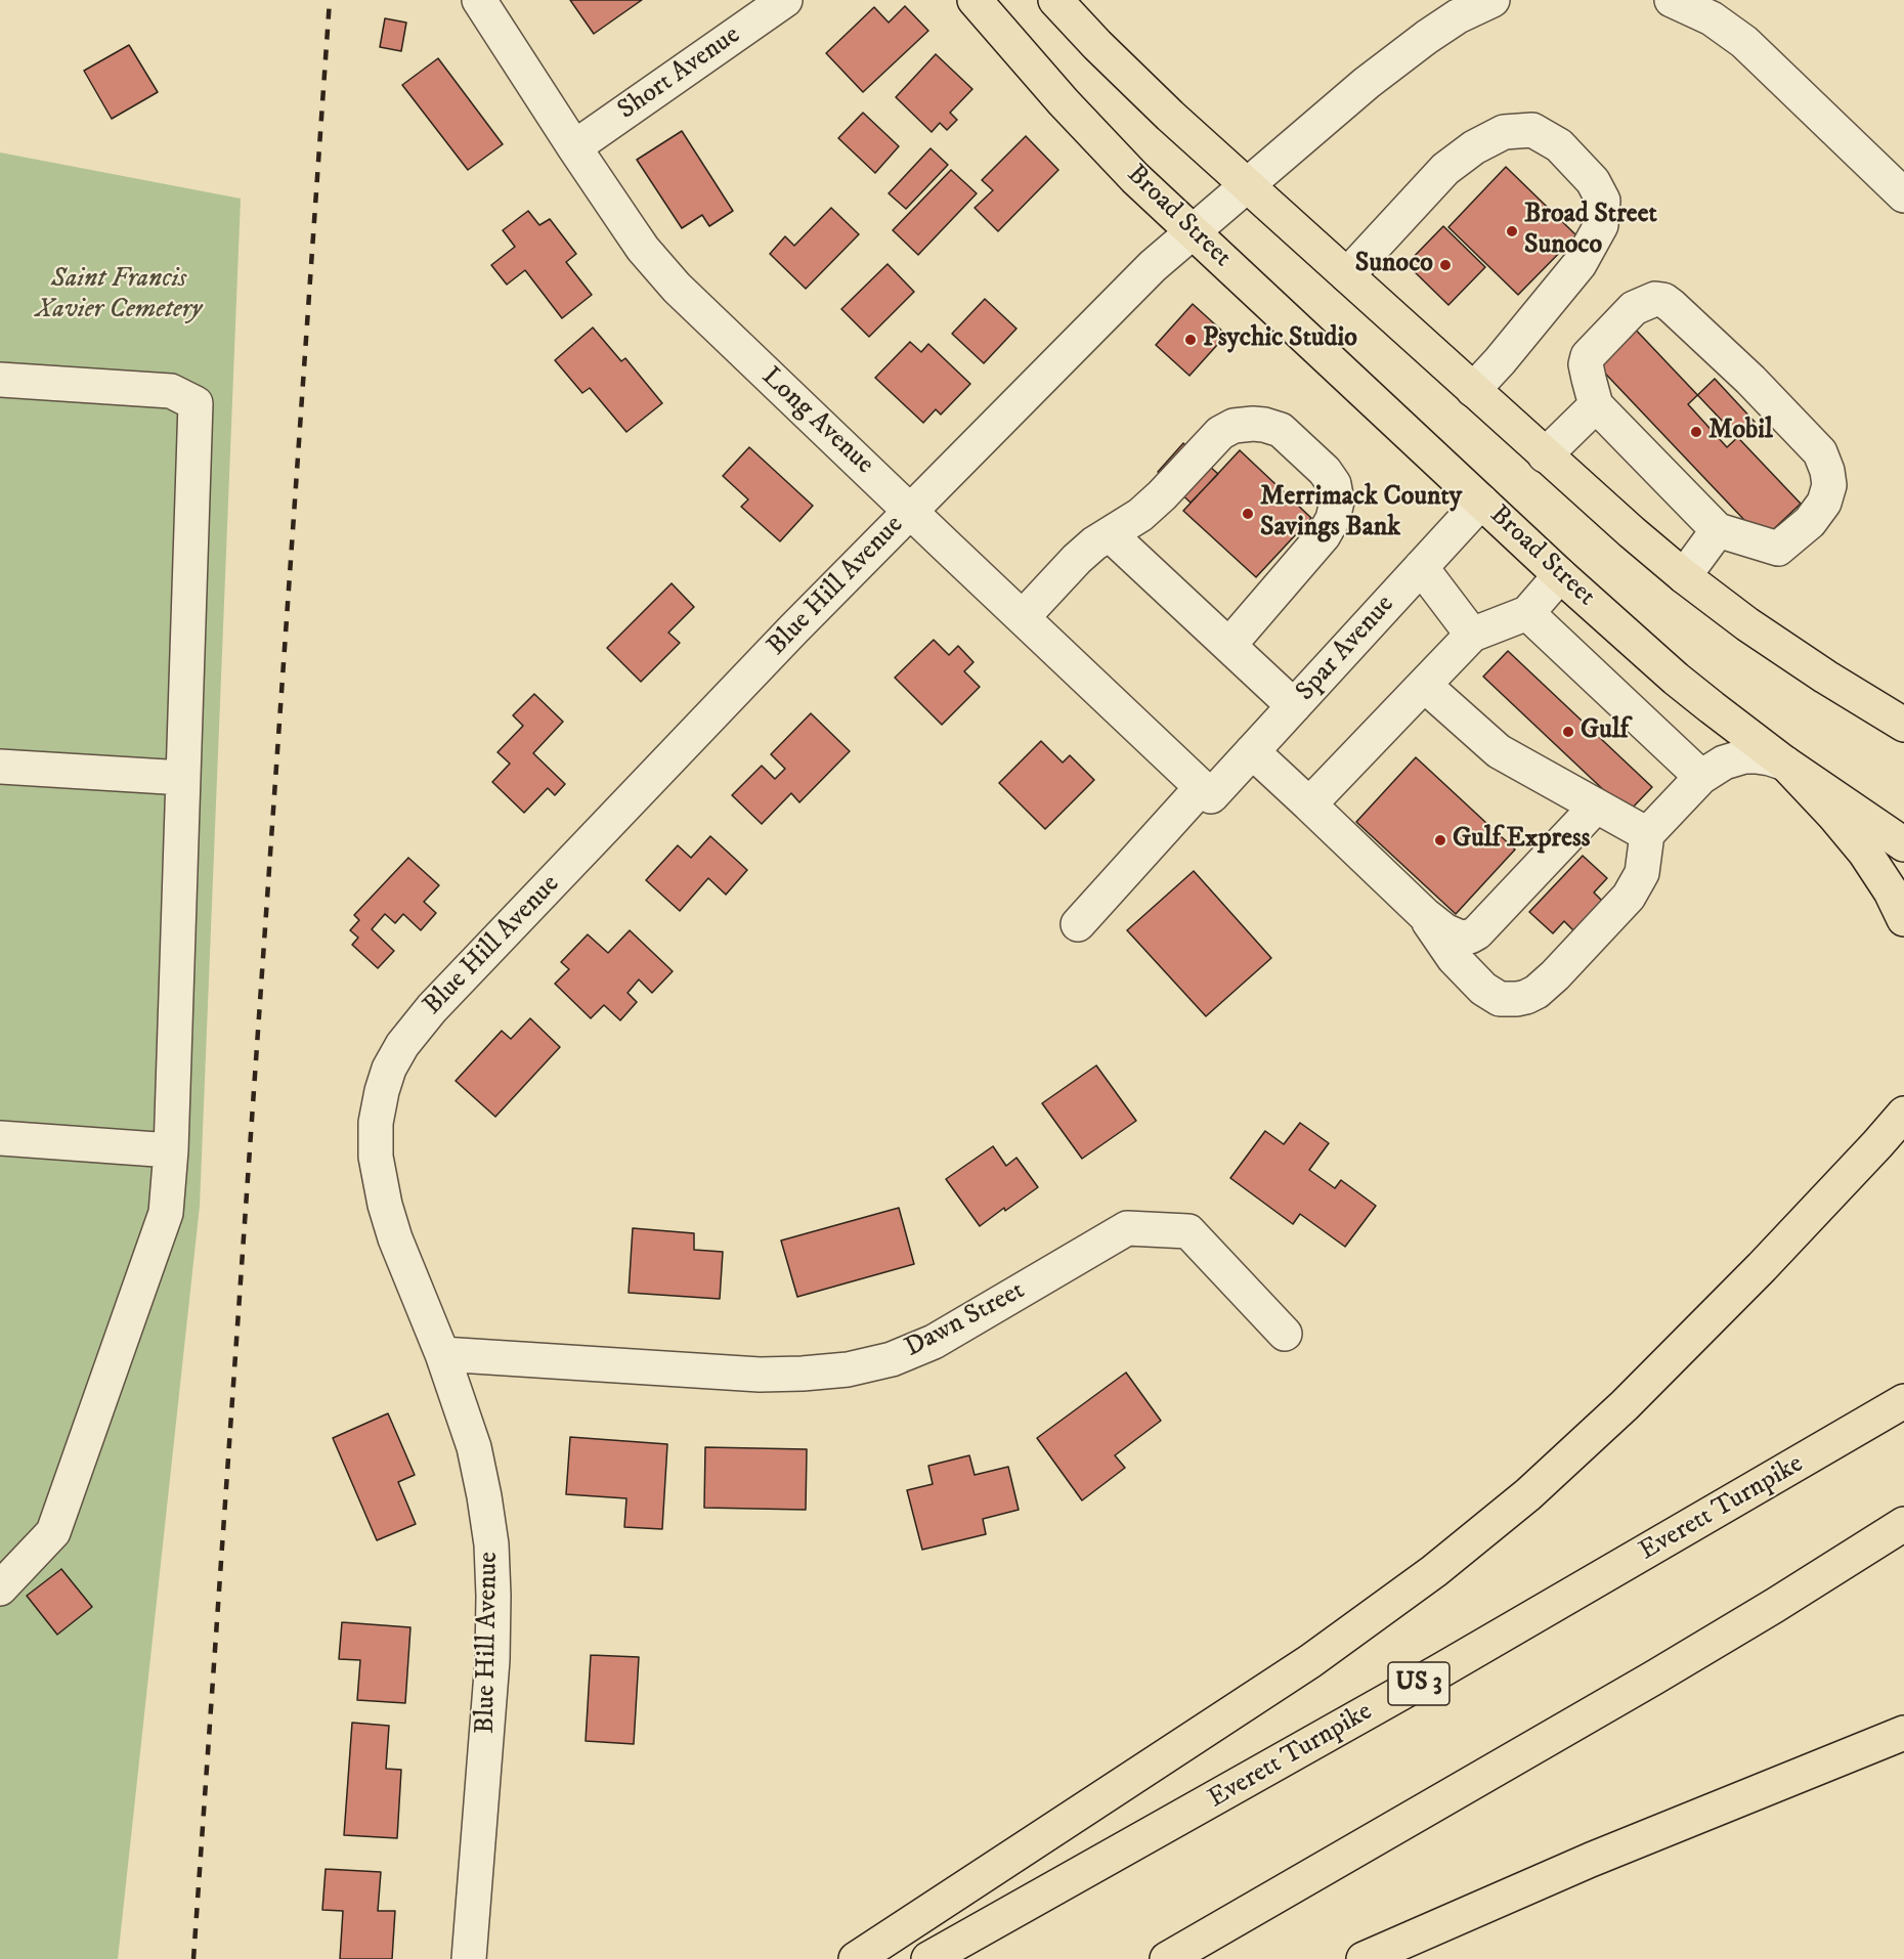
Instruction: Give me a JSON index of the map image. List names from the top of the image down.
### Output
{
  "streets": {
    "main road": ["Broad Street", "Everett Turnpike", "US 3"],
    "street": [
      "Short Avenue",
      "Long Avenue",
      "Blue Hill Avenue",
      "Spar Avenue",
      "Dawn Street"
    ]
  },
  "crossings": [
    ["Short Avenue", "Long Avenue"],
    ["Broad Street", "Blue Hill Avenue"],
    ["Broad Street", "Spar Avenue"],
    ["Long Avenue", "Blue Hill Avenue"],
    ["Long Avenue", "Spar Avenue"],
    ["Blue Hill Avenue", "Dawn Street"]
  ],
  "parks": ["Saint Francis Xavier Cemetery"],
  "places": [
    "Broad Street Sunoco",
    "Sunoco",
    "Psychic Studio",
    "Mobil",
    "Merrimack County Savings Bank",
    "Gulf",
    "Gulf Express"
  ]
}
